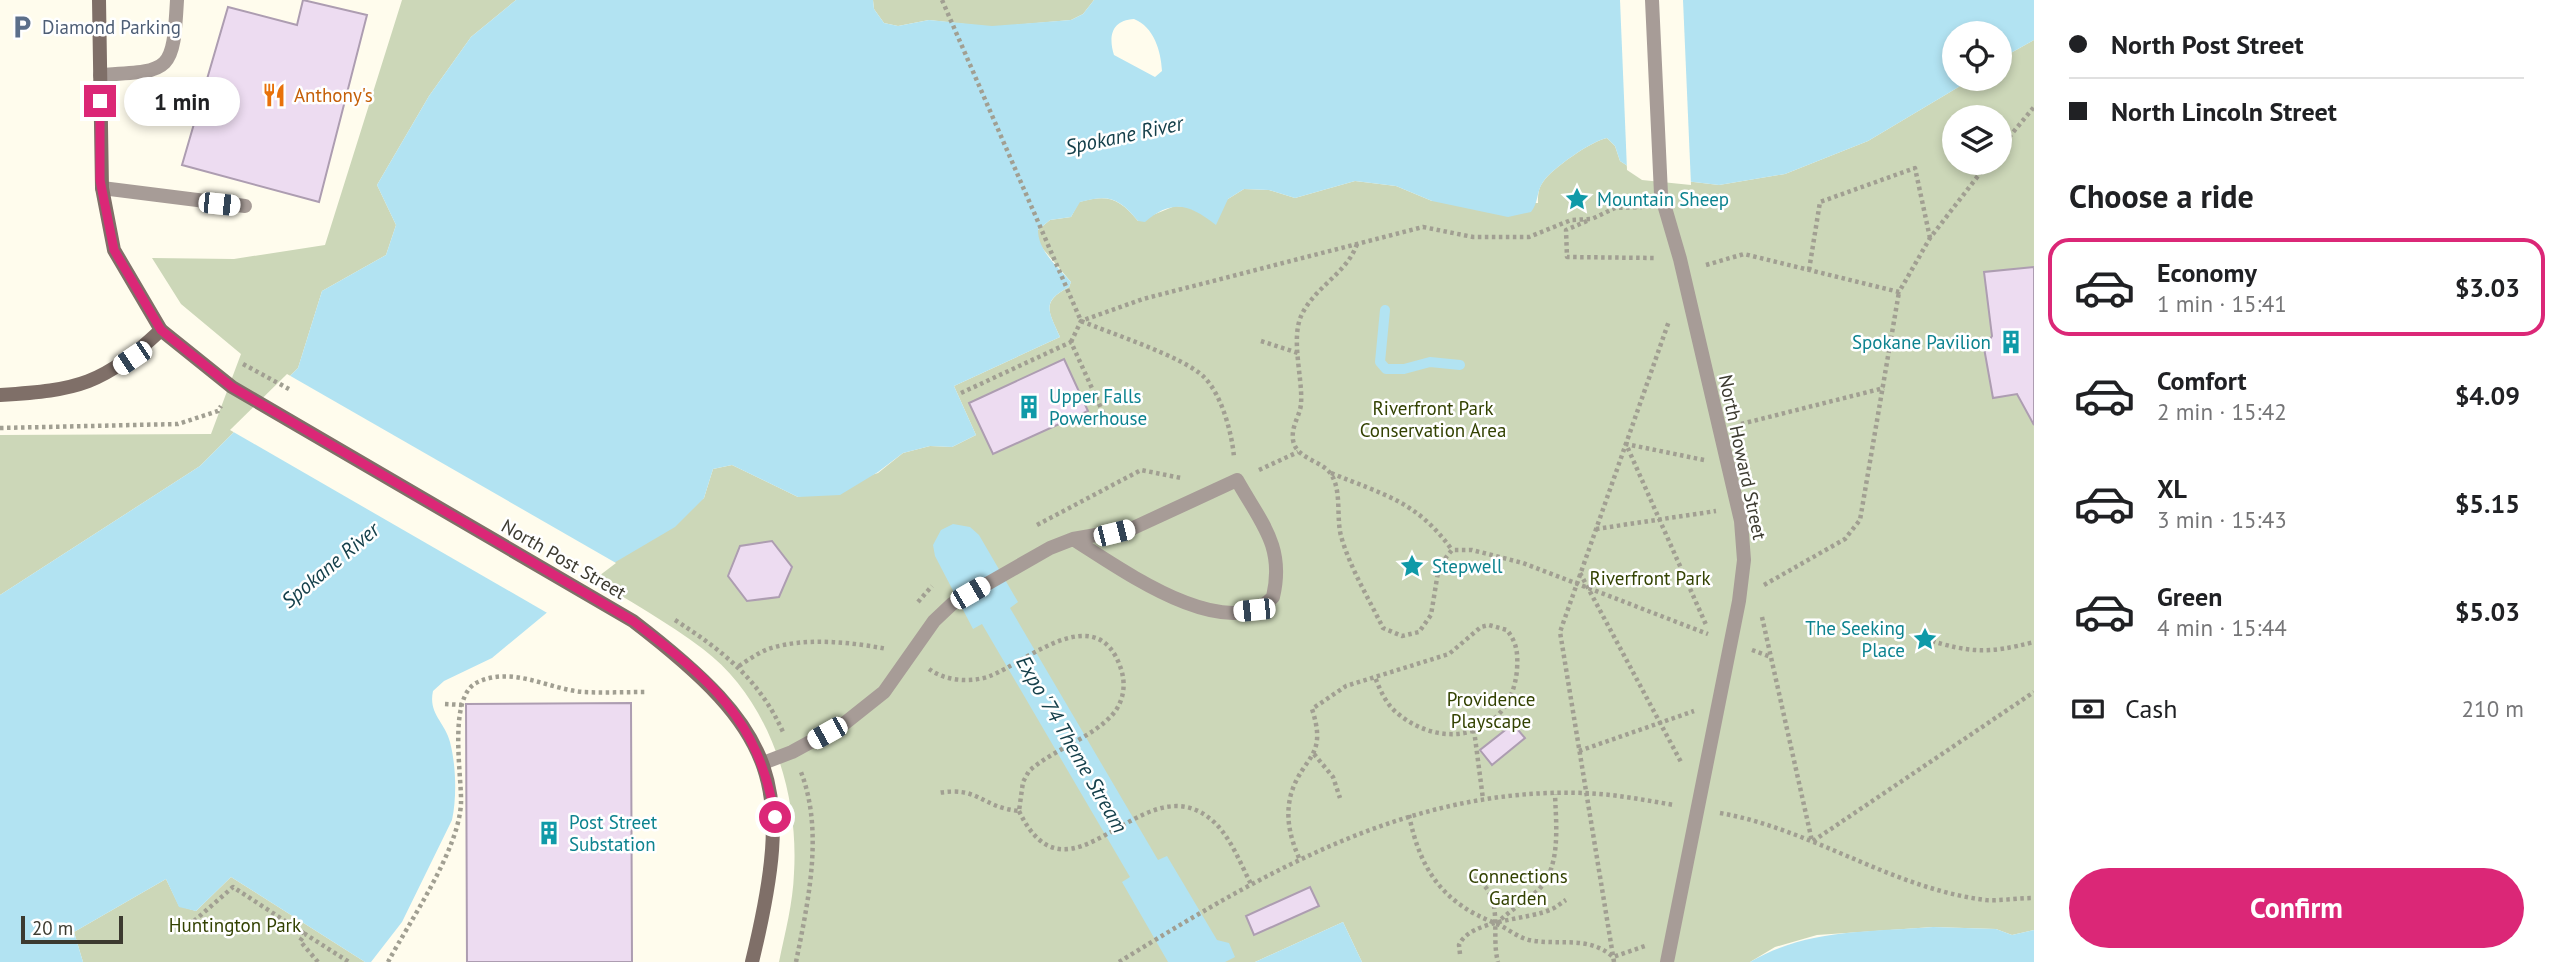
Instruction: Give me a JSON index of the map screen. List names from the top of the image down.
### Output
{
  "streets": {
    "street": ["North Howard Street", "North Post Street"]
  },
  "water": ["Spokane River", "Expo '74 Theme Stream"],
  "parks": [
    "Riverfront Park Conservation Area",
    "Riverfront Park",
    "Providence Playscape",
    "Connections Garden",
    "Huntington Park"
  ],
  "places": {
    "parking": ["Diamond Parking"],
    "restaurant": ["Anthony's"],
    "place": ["Mountain Sheep", "Stepwell", "The Seeking Place"],
    "building": ["Spokane Pavilion", "Upper Falls Powerhouse", "Post Street Substation"]
  },
  "scale_bar": "20 m",
  "page": {
    "banner": ["North Post Street", "North Lincoln Street"],
    "bubble": "1 min",
    "heading": "Choose a ride",
    "list": [
      {
        "name": "Economy",
        "note": "1 min · 15:41",
        "value": "$3.03"
      },
      {
        "name": "Comfort",
        "note": "2 min · 15:42",
        "value": "$4.09"
      },
      {
        "name": "XL",
        "note": "3 min · 15:43",
        "value": "$5.15"
      },
      {
        "name": "Green",
        "note": "4 min · 15:44",
        "value": "$5.03"
      }
    ],
    "pay": ["Cash", "210 m"],
    "buttons": "Confirm",
    "scale": "20 m"
  }
}
